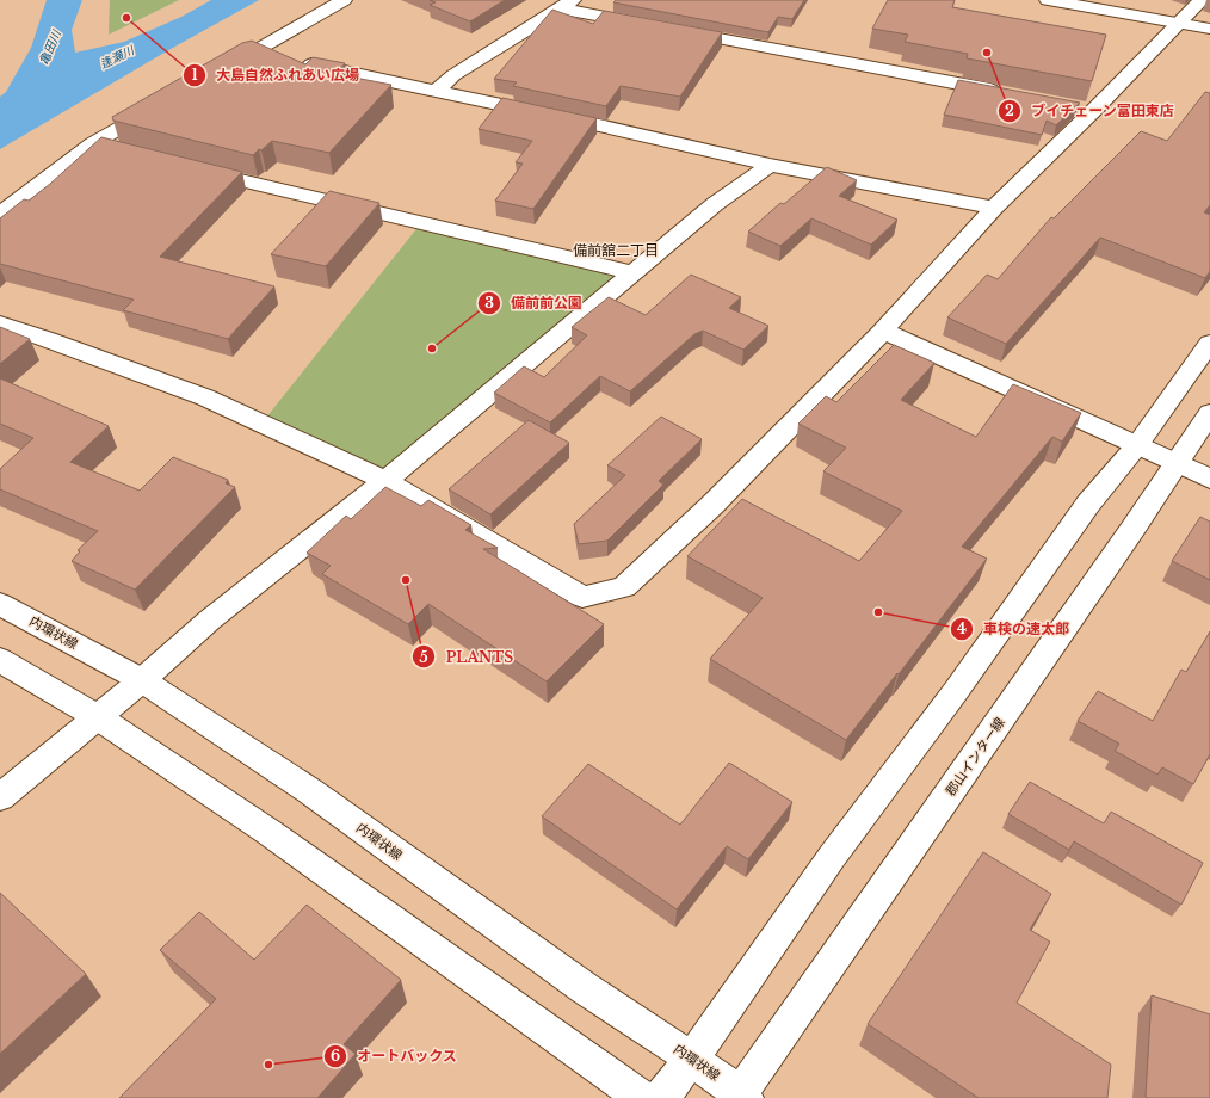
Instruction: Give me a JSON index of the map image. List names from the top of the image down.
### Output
{
  "streets": {
    "street": ["内環状線", "郡山インター線"]
  },
  "crossings": [
    ["内環状線", "郡山インター線"]
  ],
  "districts": ["備前舘二丁目"],
  "water": ["亀田川", "逢瀬川"],
  "places": [
    "大島自然ふれあい広場",
    "ブイチェーン富田東店",
    "備前前公園",
    "PLANTS",
    "車検の速太郎",
    "オートバックス"
  ]
}
